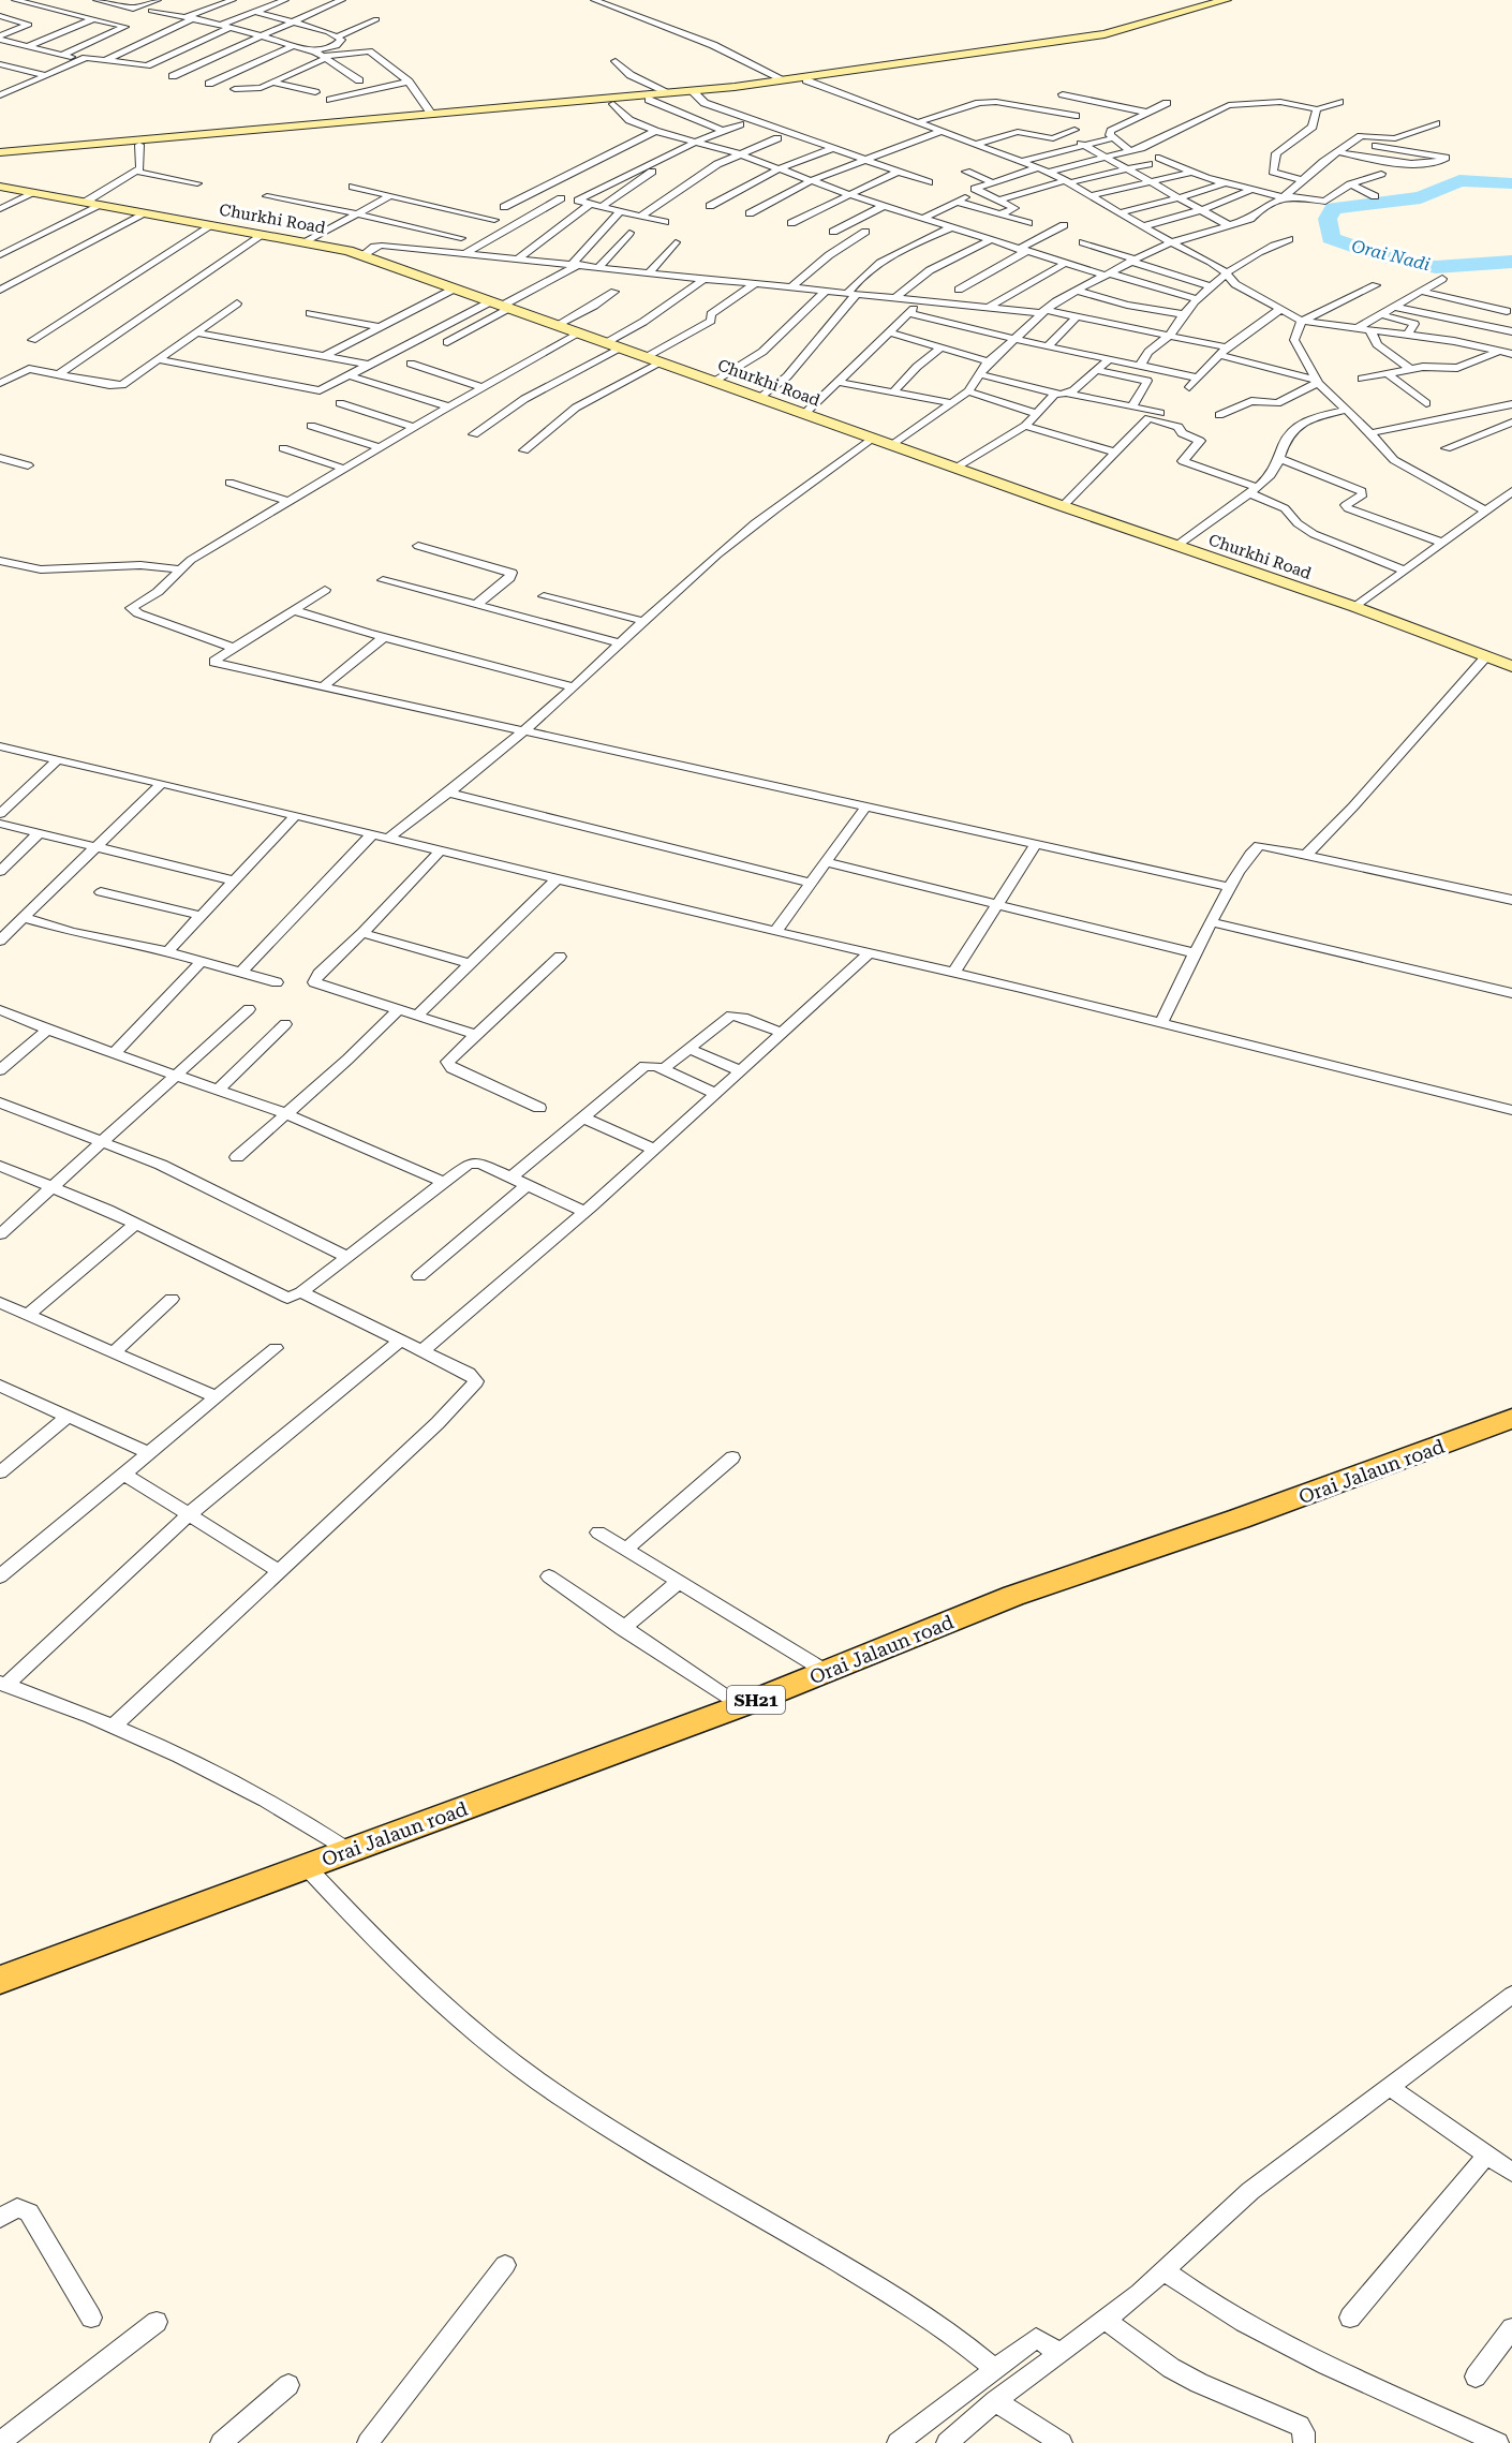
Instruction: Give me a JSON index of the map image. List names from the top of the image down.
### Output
{
  "streets": {
    "main road": ["Orai Jalaun road", "SH21"],
    "street": ["Churkhi Road"]
  },
  "water": ["Orai Nadi"]
}
